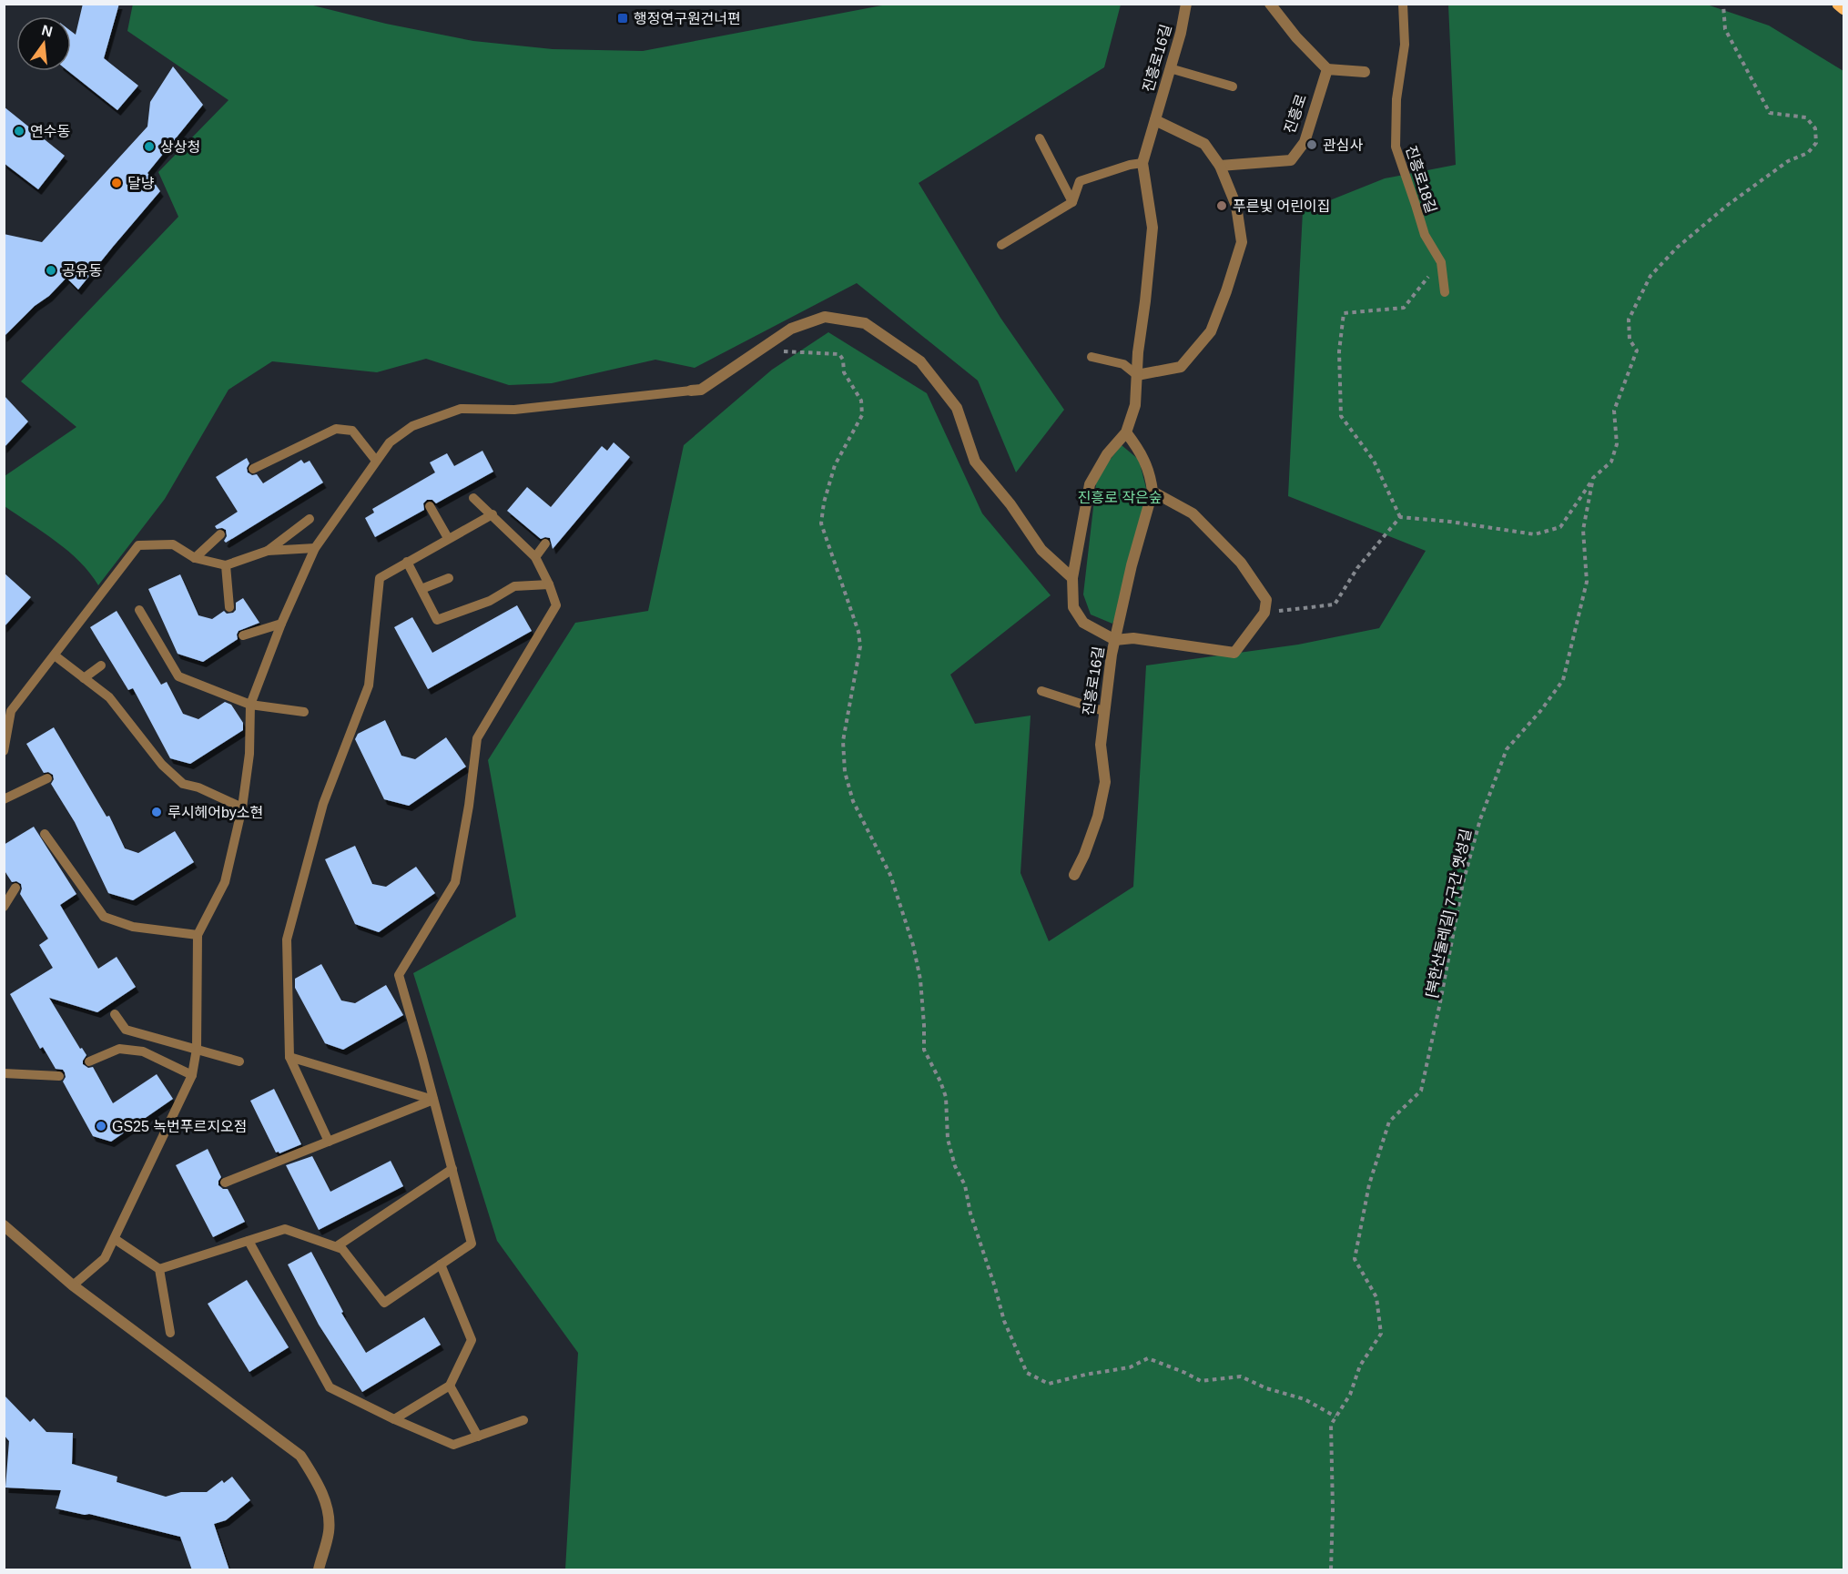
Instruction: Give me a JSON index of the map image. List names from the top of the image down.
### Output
{
  "streets": {
    "street": ["진흥로16길", "진흥로"],
    "lane": ["진흥로18길"],
    "path": ["[북한산둘레길] 7구간 옛성길"]
  },
  "parks": ["진흥로 작은숲"],
  "places": {
    "transit": ["행정연구원건너편"],
    "other": [
      "연수동",
      "관심사",
      "상상청",
      "달냥",
      "푸른빛 어린이집",
      "공유동",
      "루시헤어by소현",
      "GS25 녹번푸르지오점"
    ]
  },
  "north": "top"
}
